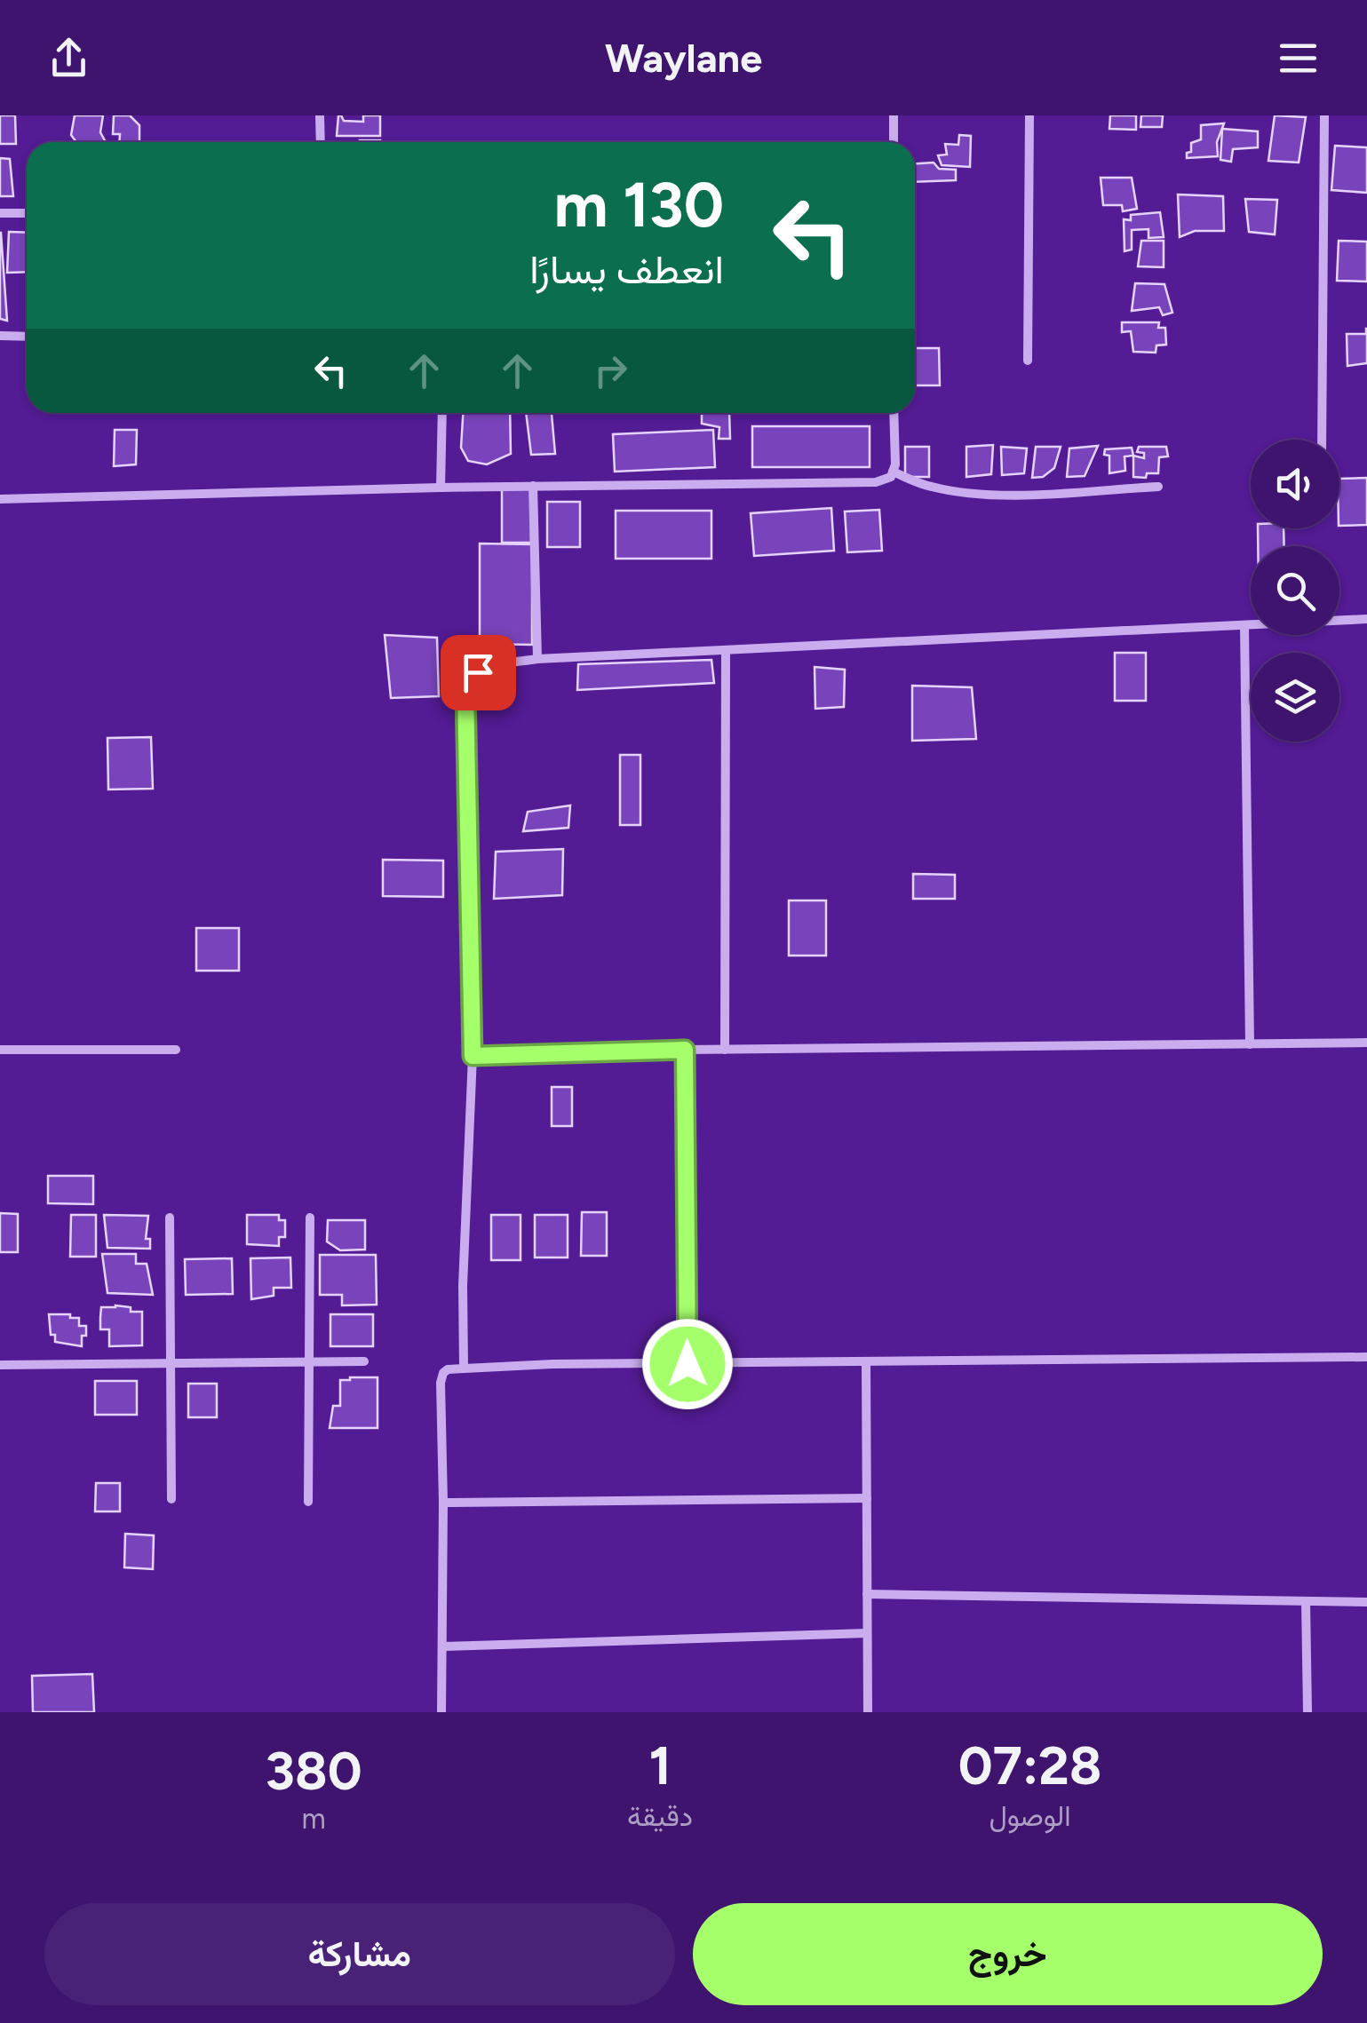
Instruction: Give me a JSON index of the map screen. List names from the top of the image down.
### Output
{
  "page": {
    "header": "Waylane",
    "turn": ["130 m", "انعطف يسارًا"],
    "eta": [
      "07:28",
      "الوصول",
      "1",
      "دقيقة",
      "380",
      "m"
    ],
    "buttons": ["خروج", "مشاركة"]
  }
}
